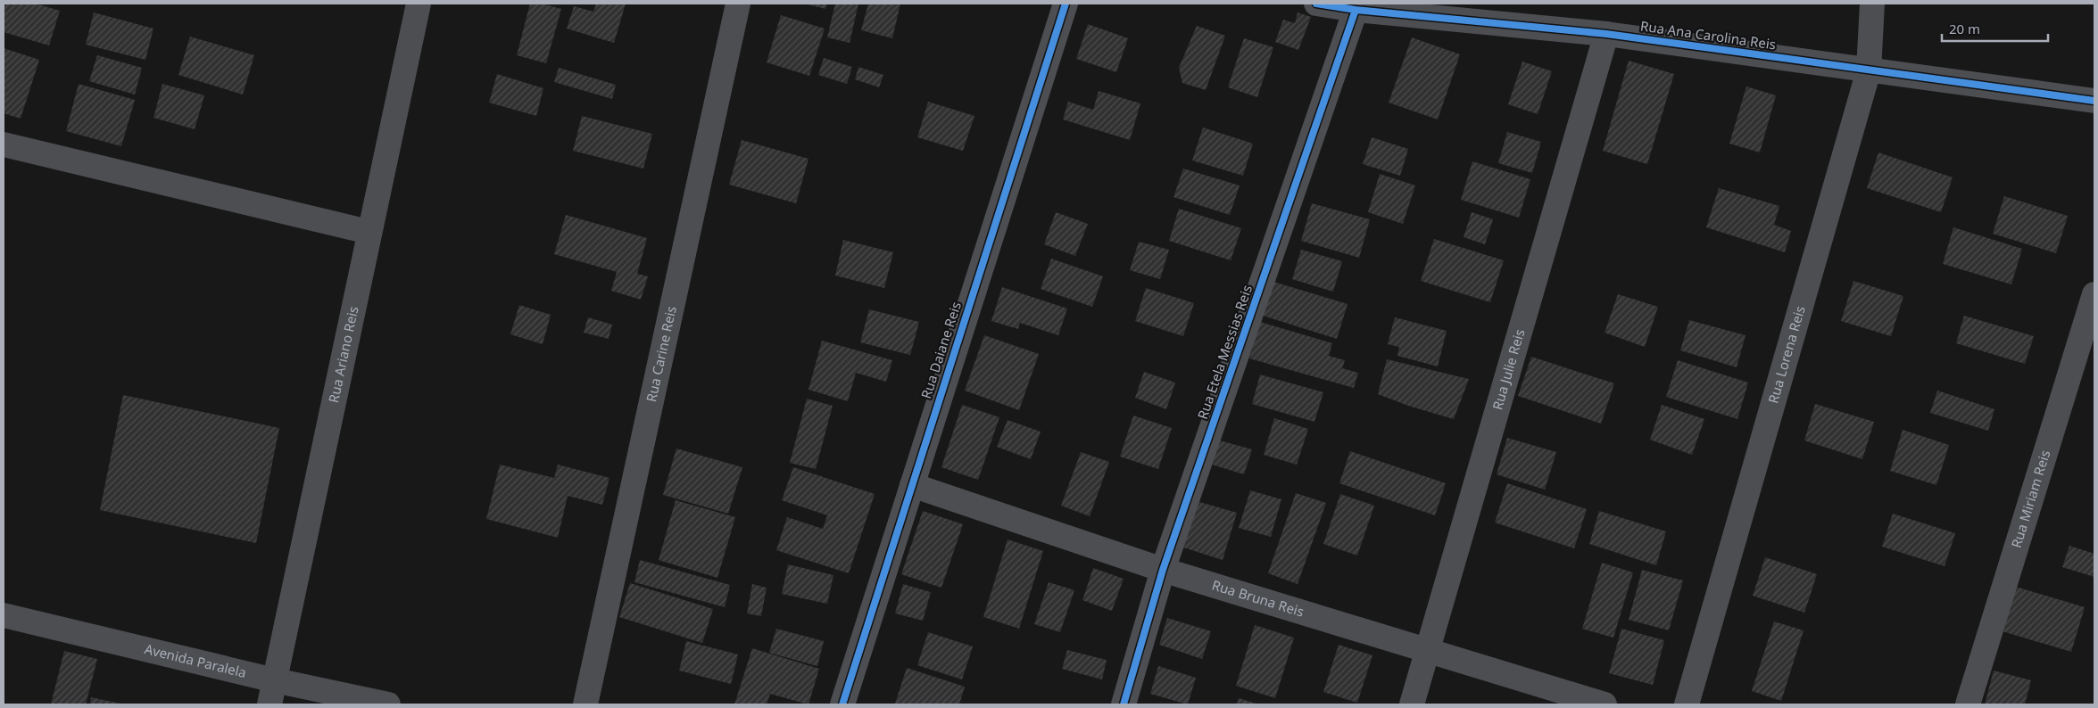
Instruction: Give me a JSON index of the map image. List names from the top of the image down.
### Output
{
  "streets": {
    "street": [
      "Rua Ana Carolina Reis",
      "Rua Daiane Reis",
      "Rua Etela Messias Reis",
      "Rua Ariano Reis",
      "Rua Carine Reis",
      "Rua Lorena Reis",
      "Rua Julie Reis",
      "Rua Miriam Reis",
      "Rua Bruna Reis",
      "Avenida Paralela"
    ]
  },
  "crossings": [
    ["Rua Ana Carolina Reis", "Rua Etela Messias Reis"],
    ["Rua Ana Carolina Reis", "Rua Lorena Reis"],
    ["Rua Ana Carolina Reis", "Rua Julie Reis"],
    ["Rua Daiane Reis", "Rua Bruna Reis"],
    ["Rua Etela Messias Reis", "Rua Bruna Reis"],
    ["Rua Ariano Reis", "Avenida Paralela"],
    ["Rua Julie Reis", "Rua Bruna Reis"]
  ],
  "scale_bar": "20 m"
}
